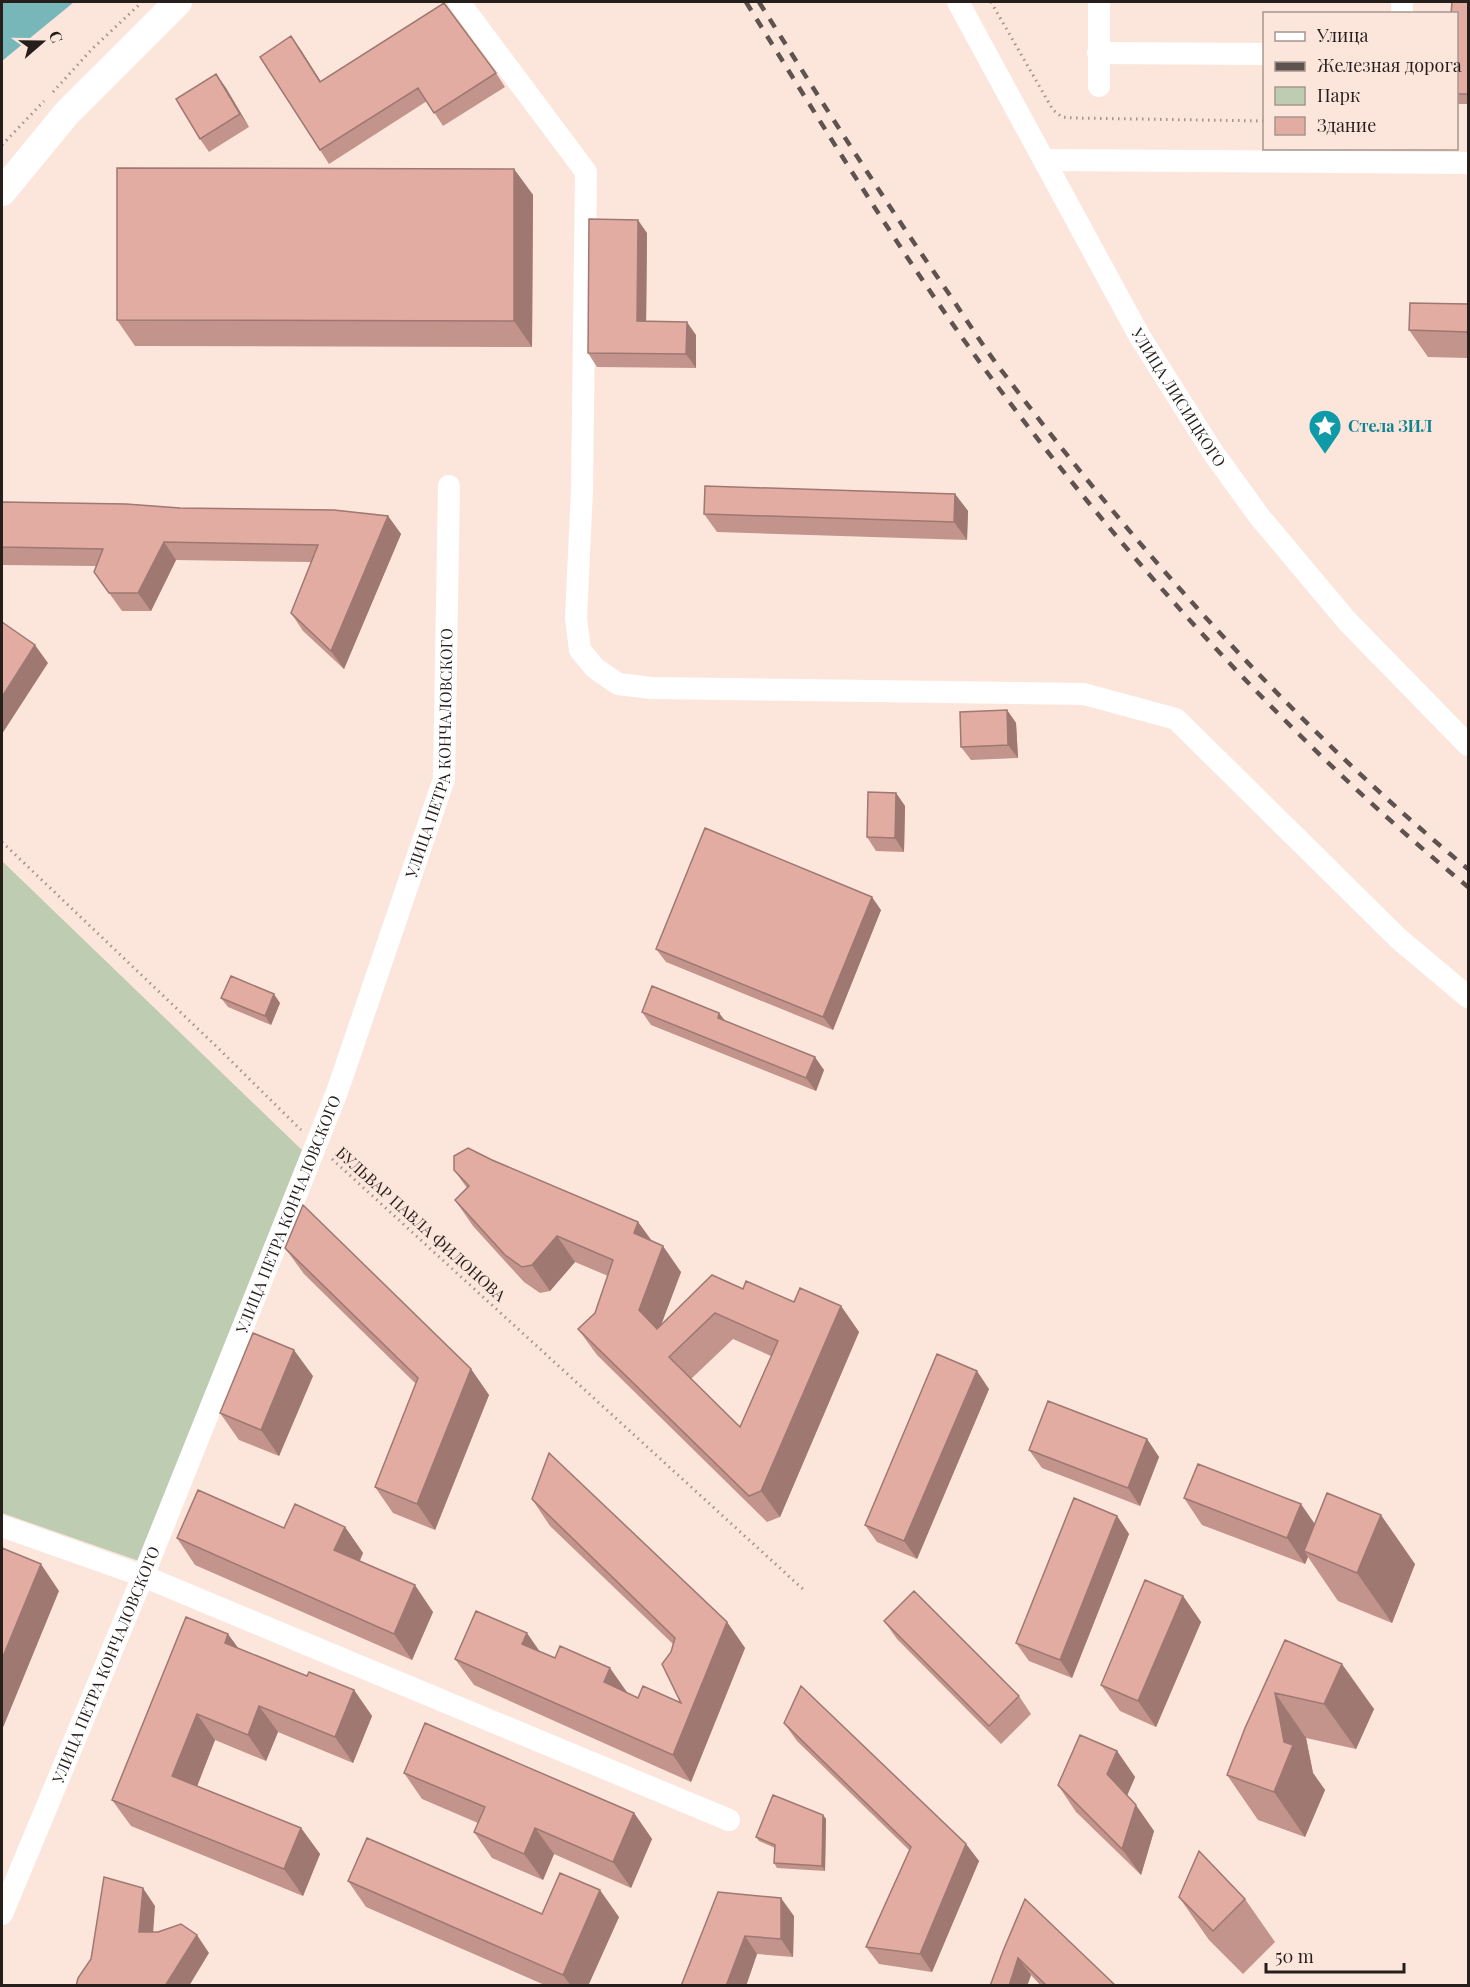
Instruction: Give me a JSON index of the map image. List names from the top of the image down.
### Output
{
  "streets": {
    "street": ["УЛИЦА ЛИСИЦКОГО", "УЛИЦА ПЕТРА КОНЧАЛОВСКОГО"],
    "path": ["БУЛЬВАР ПАВЛА ФИЛОНОВА"]
  },
  "crossings": [
    ["УЛИЦА ПЕТРА КОНЧАЛОВСКОГО", "БУЛЬВАР ПАВЛА ФИЛОНОВА"]
  ],
  "places": {
    "place": ["Стела ЗИЛ"]
  },
  "legend": [
    "Улица",
    "Железная дорога",
    "Парк",
    "Здание"
  ],
  "scale_bar": "50 m",
  "north": "right"
}
